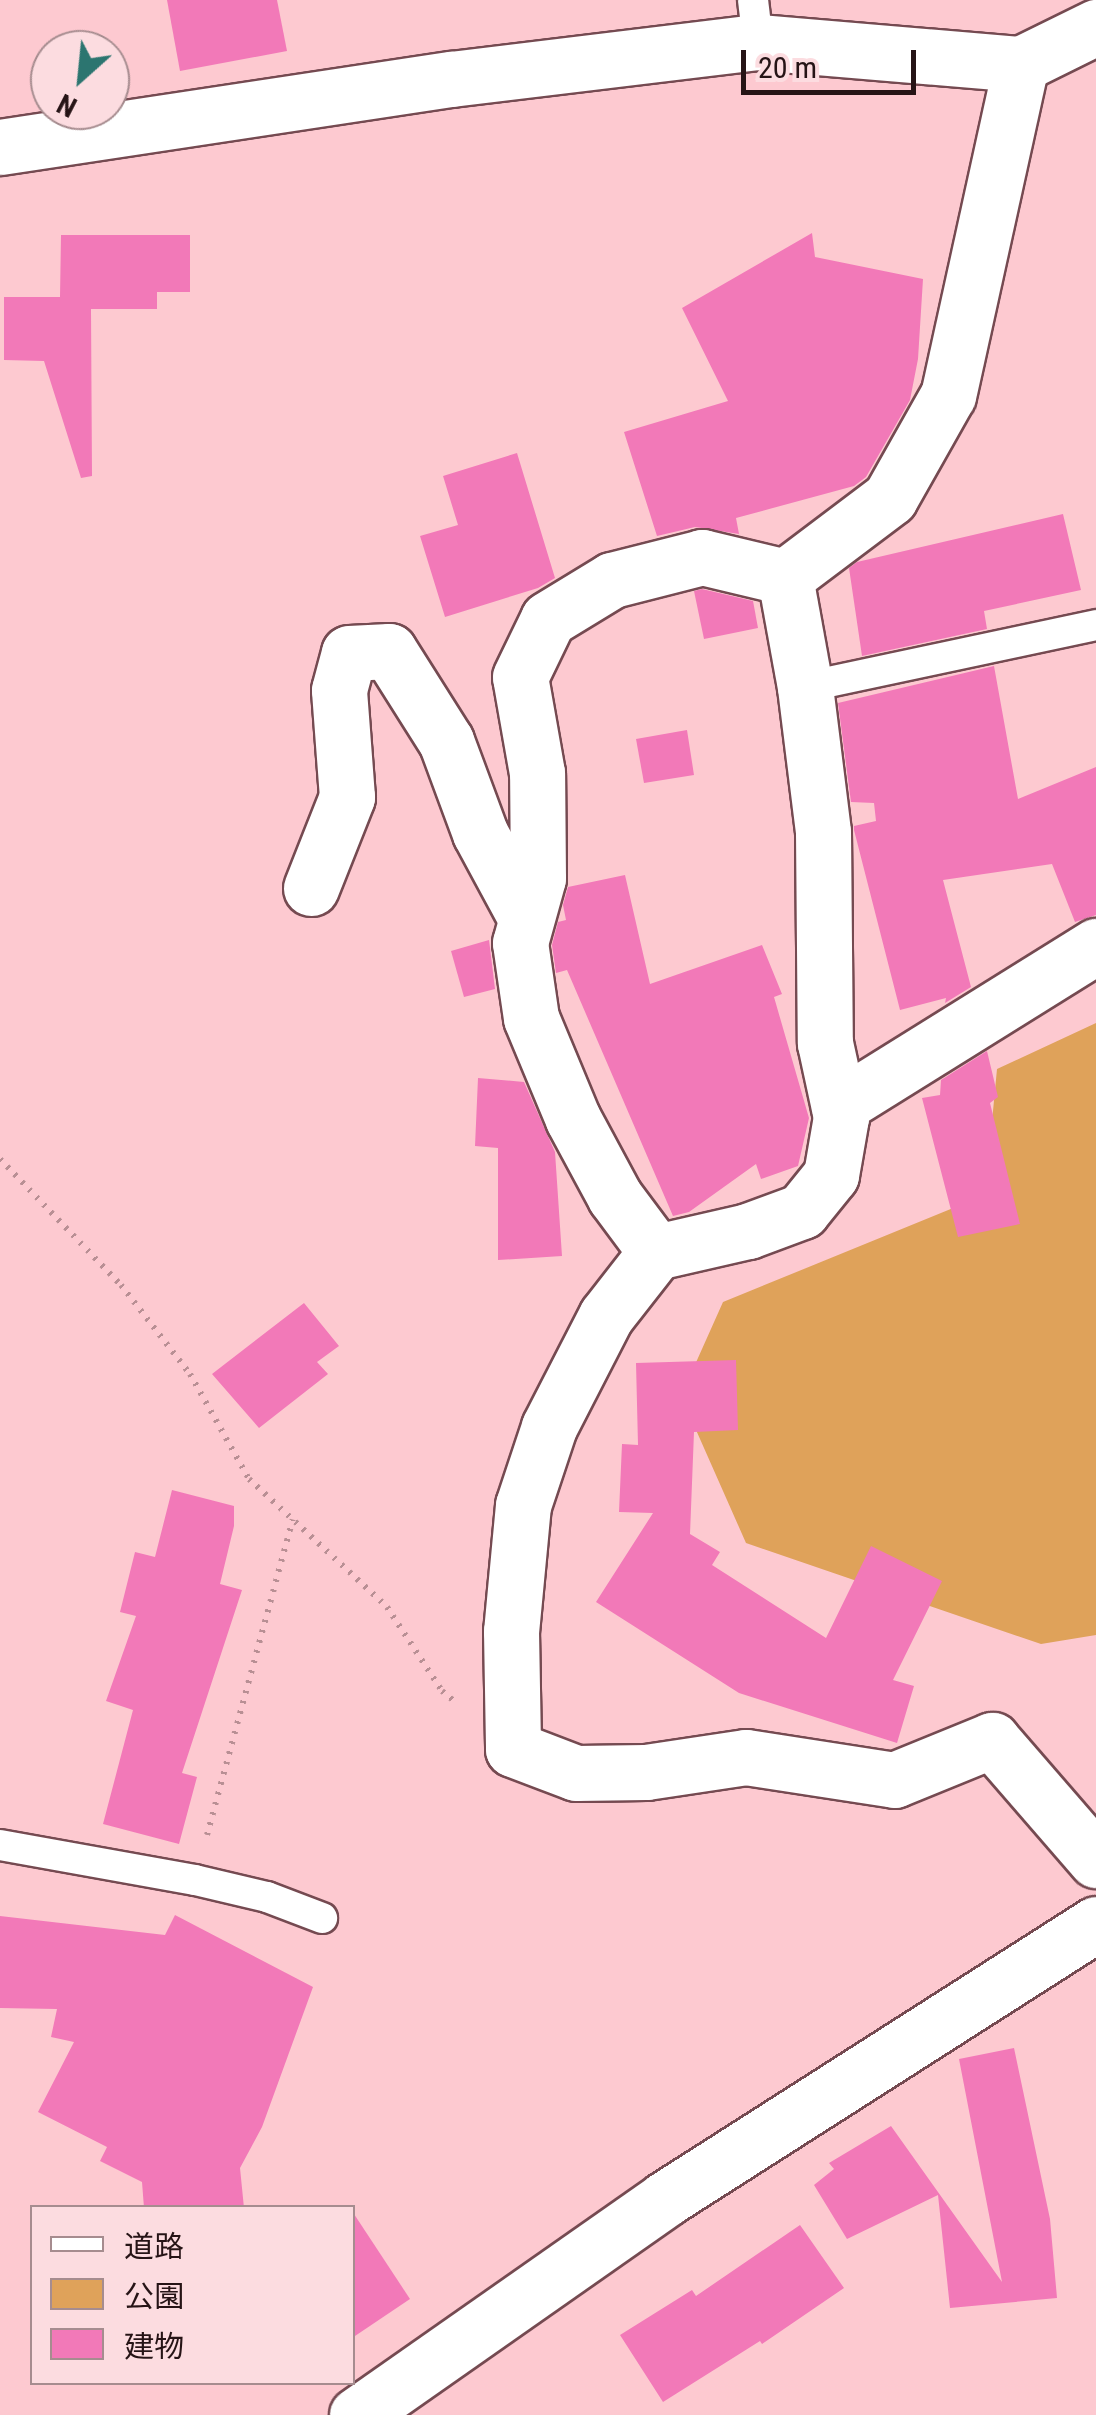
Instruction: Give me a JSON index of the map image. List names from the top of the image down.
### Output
{
  "legend": ["道路", "公園", "建物"],
  "scale_bar": "20 m",
  "north": "bottom left"
}
